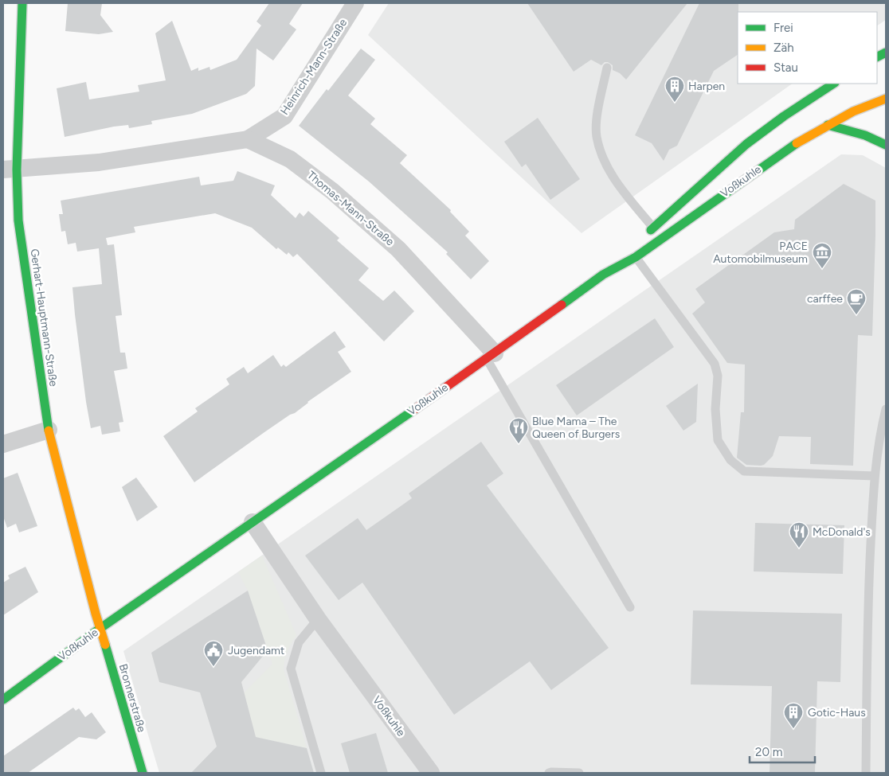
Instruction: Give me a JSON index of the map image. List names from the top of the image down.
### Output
{
  "streets": {
    "street": [
      "Heinrich-Mann-Straße",
      "Voßkuhle",
      "Thomas-Mann-Straße",
      "Gerhart-Hauptmann-Straße",
      "Bronnerstraße"
    ]
  },
  "crossings": [
    ["Heinrich-Mann-Straße", "Thomas-Mann-Straße"],
    ["Voßkuhle", "Thomas-Mann-Straße"],
    ["Voßkuhle", "Gerhart-Hauptmann-Straße"],
    ["Voßkuhle", "Bronnerstraße"],
    ["Gerhart-Hauptmann-Straße", "Bronnerstraße"]
  ],
  "places": {
    "building": ["Harpen", "Gotic-Haus"],
    "museum": ["PACE Automobilmuseum"],
    "cafe": ["carffee"],
    "restaurant": ["Blue Mama – The Queen of Burgers", "McDonald's"],
    "public building": ["Jugendamt"]
  },
  "legend": ["Frei", "Zäh", "Stau"],
  "scale_bar": "20 m"
}
